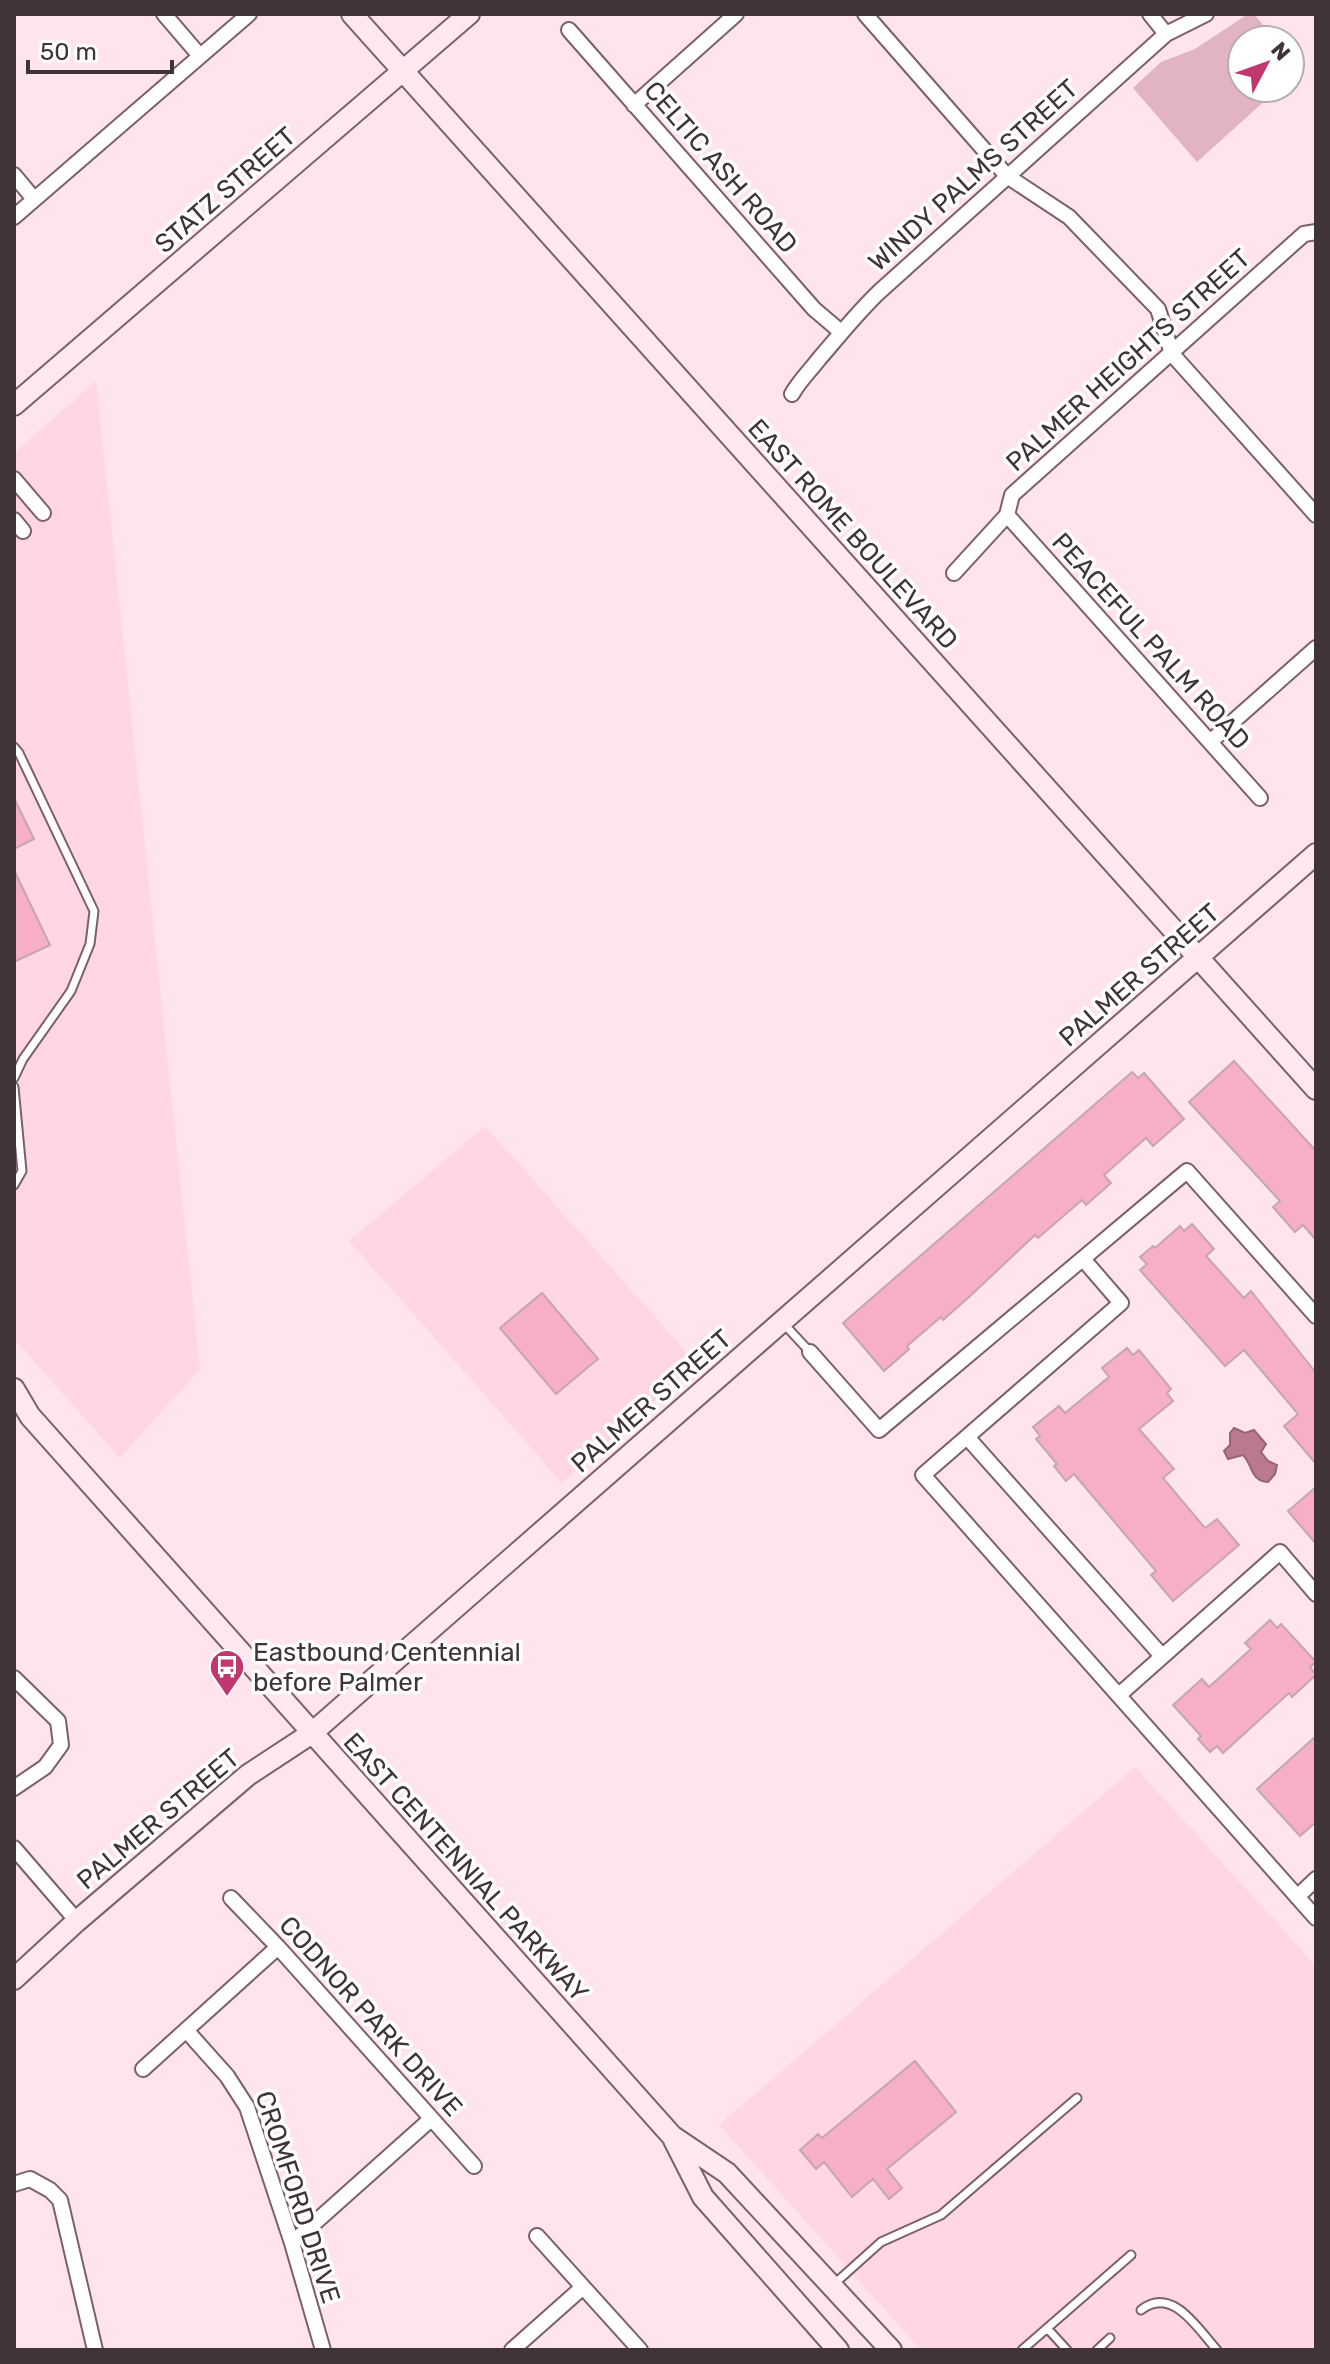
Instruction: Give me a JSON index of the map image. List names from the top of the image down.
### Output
{
  "streets": {
    "street": [
      "CELTIC ASH ROAD",
      "WINDY PALMS STREET",
      "STATZ STREET",
      "PALMER HEIGHTS STREET",
      "EAST ROME BOULEVARD",
      "PEACEFUL PALM ROAD",
      "PALMER STREET",
      "EAST CENTENNIAL PARKWAY",
      "CODNOR PARK DRIVE",
      "CROMFORD DRIVE"
    ]
  },
  "crossings": [
    ["CELTIC ASH ROAD", "WINDY PALMS STREET"],
    ["STATZ STREET", "EAST ROME BOULEVARD"],
    ["PALMER HEIGHTS STREET", "PEACEFUL PALM ROAD"],
    ["EAST ROME BOULEVARD", "PALMER STREET"],
    ["PALMER STREET", "EAST CENTENNIAL PARKWAY"]
  ],
  "places": {
    "bus stop": ["Eastbound Centennial before Palmer"]
  },
  "scale_bar": "50 m",
  "north": "top right"
}
